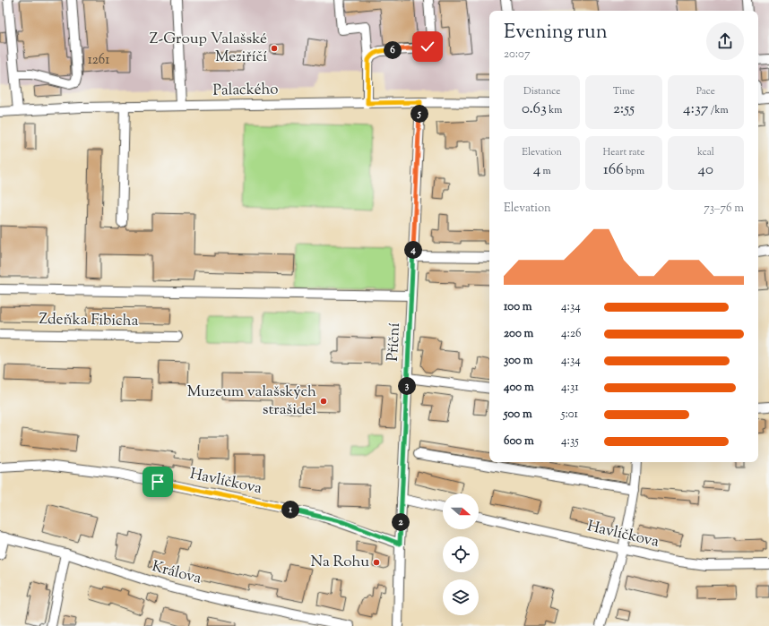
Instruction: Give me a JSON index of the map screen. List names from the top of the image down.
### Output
{
  "streets": {
    "street": [
      "Palackého",
      "Zdeňka Fibicha",
      "Příční",
      "Havlíčkova",
      "Králova"
    ]
  },
  "crossings": [
    ["Palackého", "Příční"],
    ["Příční", "Havlíčkova"]
  ],
  "places": ["Z-Group Valašské Meziříčí", "Muzeum valašských strašidel", "Na Rohu"],
  "house_numbers": ["1261"],
  "north": "right",
  "page": {
    "heading": ["Evening run", "20:07"],
    "pins": [
      "6",
      "5",
      "4",
      "3",
      "1",
      "2"
    ],
    "stats": [
      ["Distance", "0.63 km"],
      ["Time", "2:55"],
      ["Pace", "4:37 /km"],
      ["Elevation", "4 m"],
      ["Heart rate", "166 bpm"],
      ["kcal", "40"]
    ],
    "chart": ["Elevation", "73–76 m"],
    "list": [
      {
        "name": "100 m",
        "note": "4:34"
      },
      {
        "name": "200 m",
        "note": "4:26"
      },
      {
        "name": "300 m",
        "note": "4:34"
      },
      {
        "name": "400 m",
        "note": "4:31"
      },
      {
        "name": "500 m",
        "note": "5:01"
      },
      {
        "name": "600 m",
        "note": "4:35"
      }
    ]
  }
}
